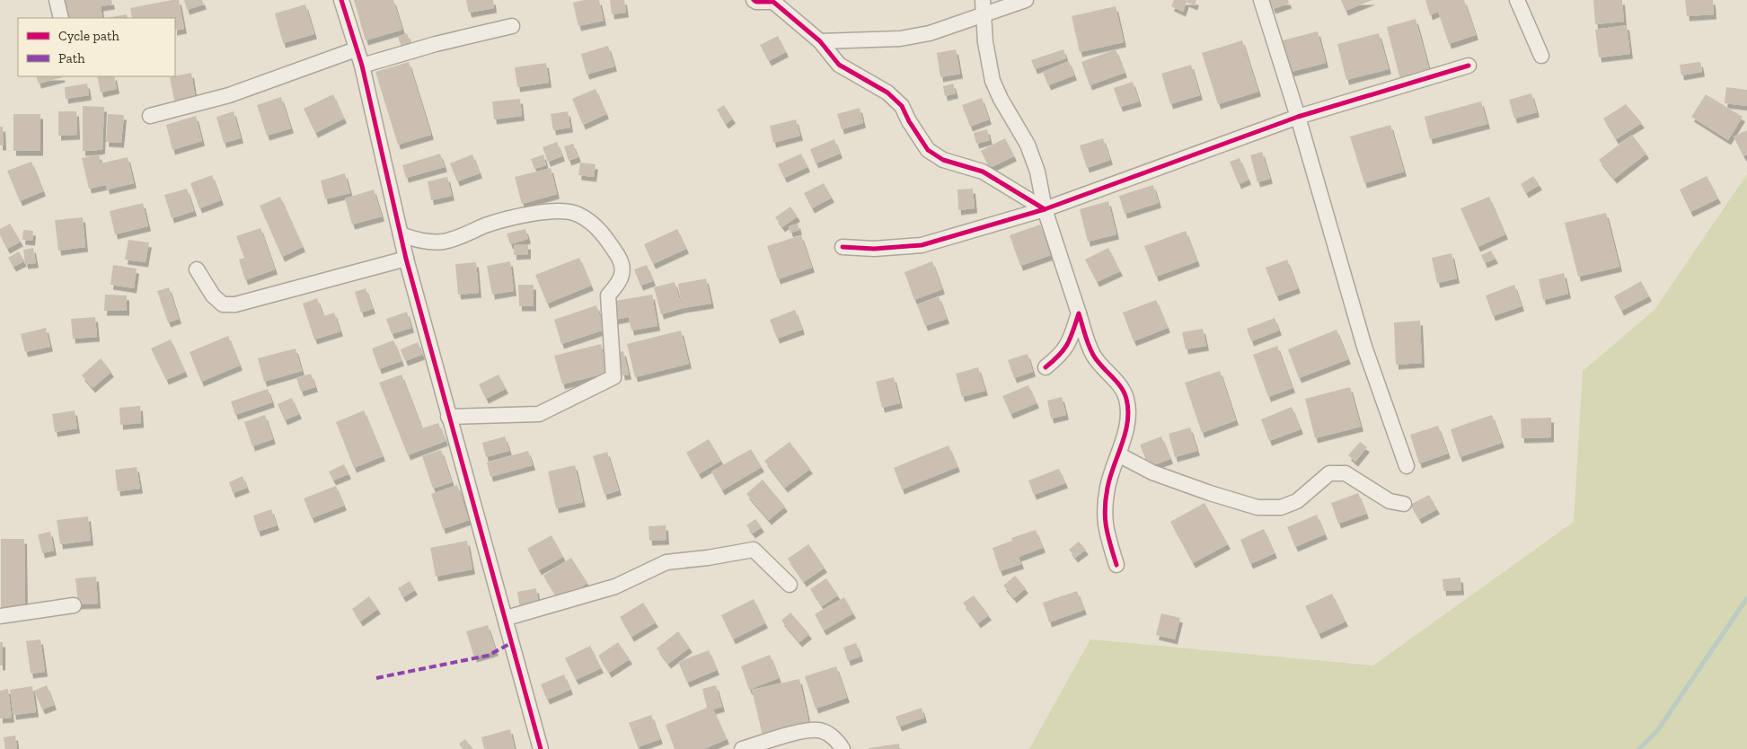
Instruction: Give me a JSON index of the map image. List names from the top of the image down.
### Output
{
  "legend": ["Cycle path", "Path"]
}
